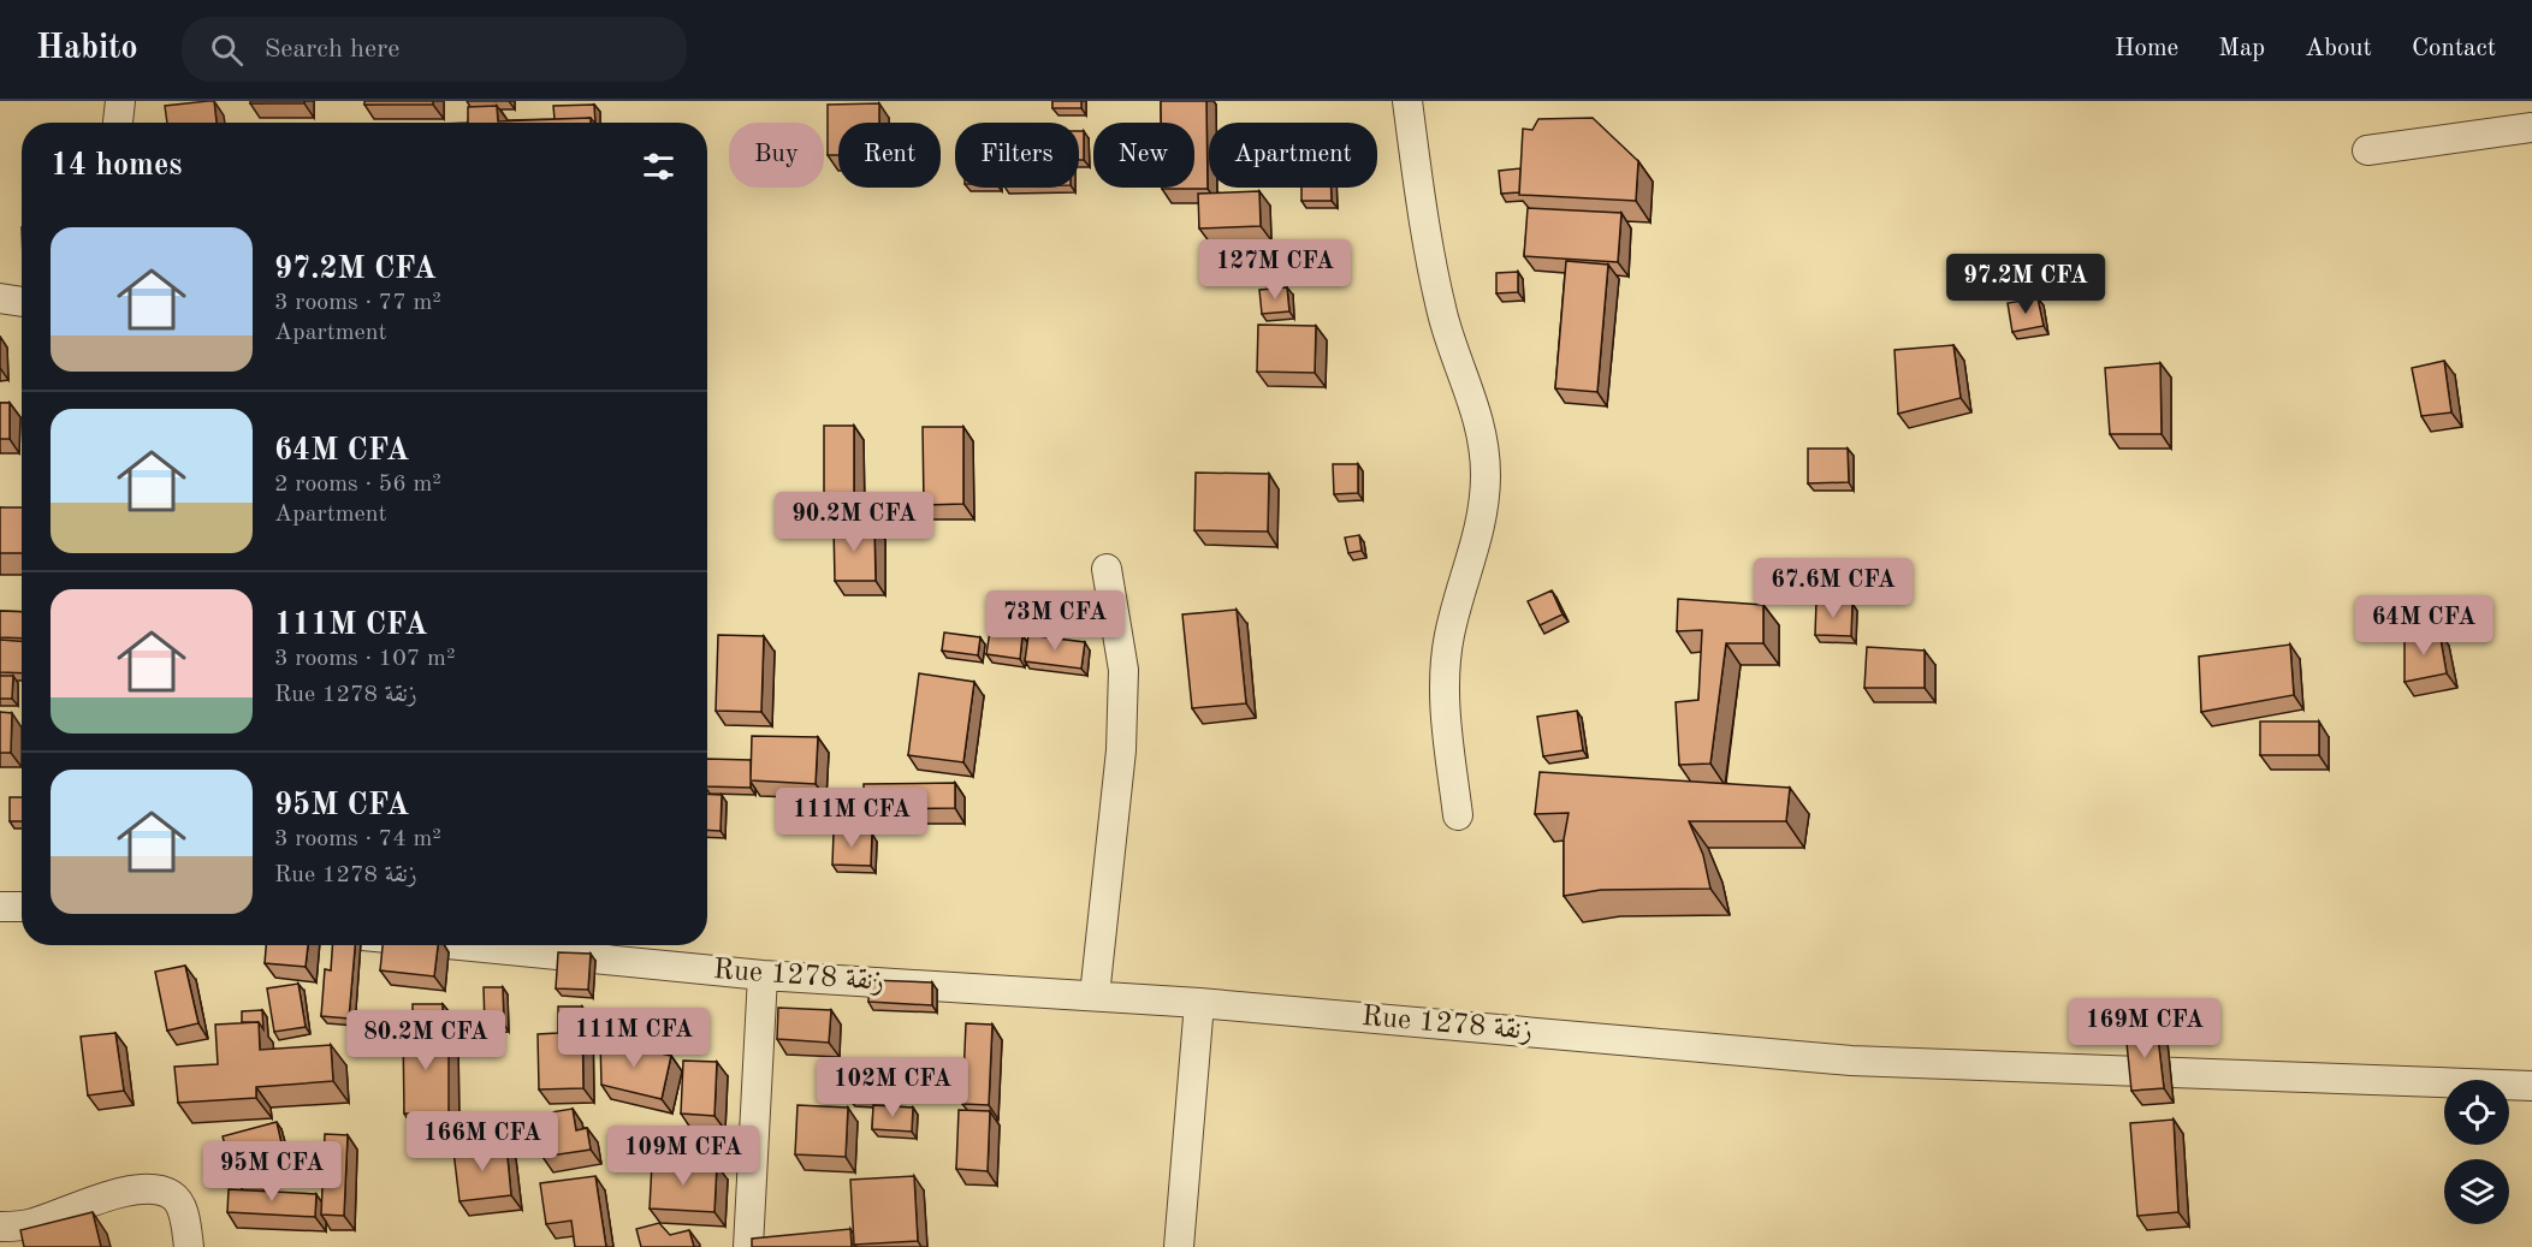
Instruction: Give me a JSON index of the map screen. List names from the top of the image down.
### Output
{
  "streets": {
    "street": ["Rue 1278 زنقة"]
  },
  "page": {
    "header": "Habito",
    "search": "Search here",
    "nav": [
      "Home",
      "Map",
      "About",
      "Contact"
    ],
    "chip": [
      "Buy",
      "Rent",
      "Filters",
      "New",
      "Apartment"
    ],
    "heading": "14 homes",
    "list": [
      {
        "name": "97.2M CFA",
        "note": "3 rooms · 77 m² · Apartment"
      },
      {
        "name": "64M CFA",
        "note": "2 rooms · 56 m² · Apartment"
      },
      {
        "name": "111M CFA",
        "note": "3 rooms · 107 m² · Rue 1278 زنقة"
      },
      {
        "name": "95M CFA",
        "note": "3 rooms · 74 m² · Rue 1278 زنقة"
      }
    ],
    "price": [
      "127M CFA",
      "97.2M CFA",
      "90.2M CFA",
      "67.6M CFA",
      "73M CFA",
      "64M CFA",
      "111M CFA",
      "169M CFA",
      "111M CFA",
      "80.2M CFA",
      "102M CFA",
      "166M CFA",
      "109M CFA",
      "95M CFA"
    ]
  }
}
